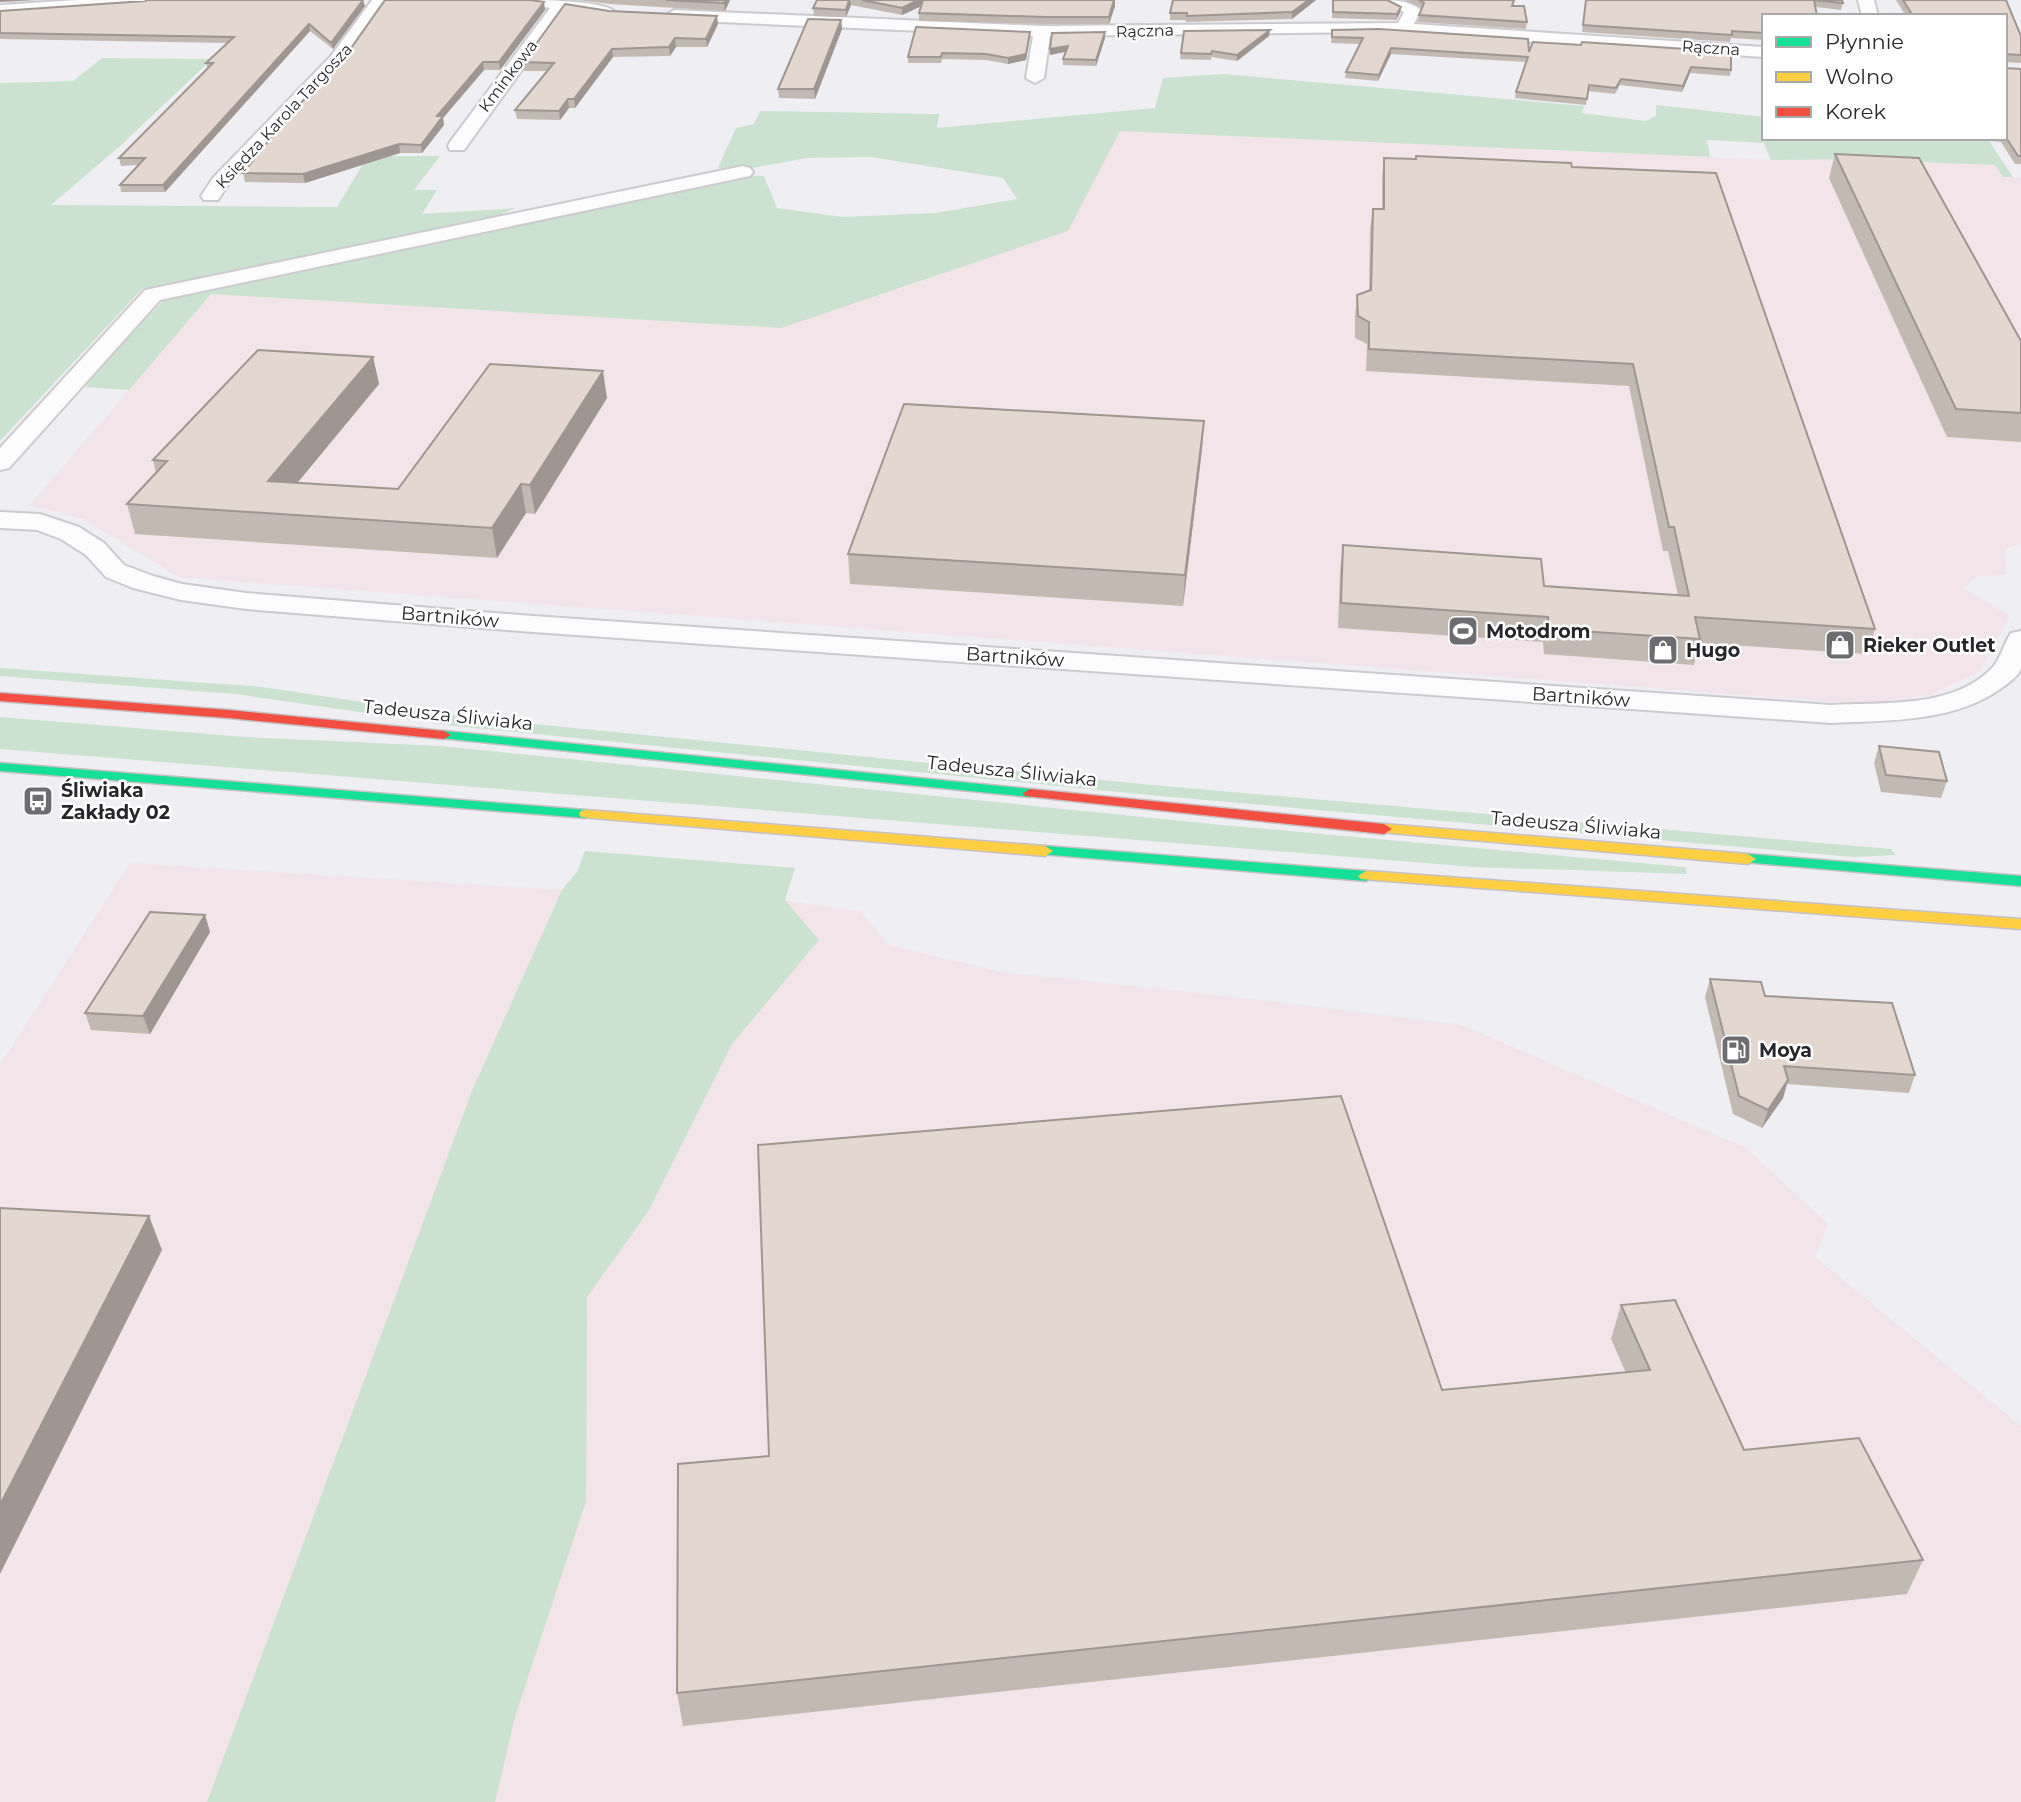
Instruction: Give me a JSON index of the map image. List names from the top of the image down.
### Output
{
  "streets": {
    "main road": ["Tadeusza Śliwiaka"],
    "street": [
      "Rączna",
      "Kminkowa",
      "Księdza Karola Targosza",
      "Bartników"
    ]
  },
  "places": {
    "sports": ["Motodrom"],
    "shop": ["Rieker Outlet", "Hugo"],
    "bus stop": ["Śliwiaka Zakłady 02"],
    "fuel station": ["Moya"]
  },
  "legend": ["Płynnie", "Wolno", "Korek"]
}
